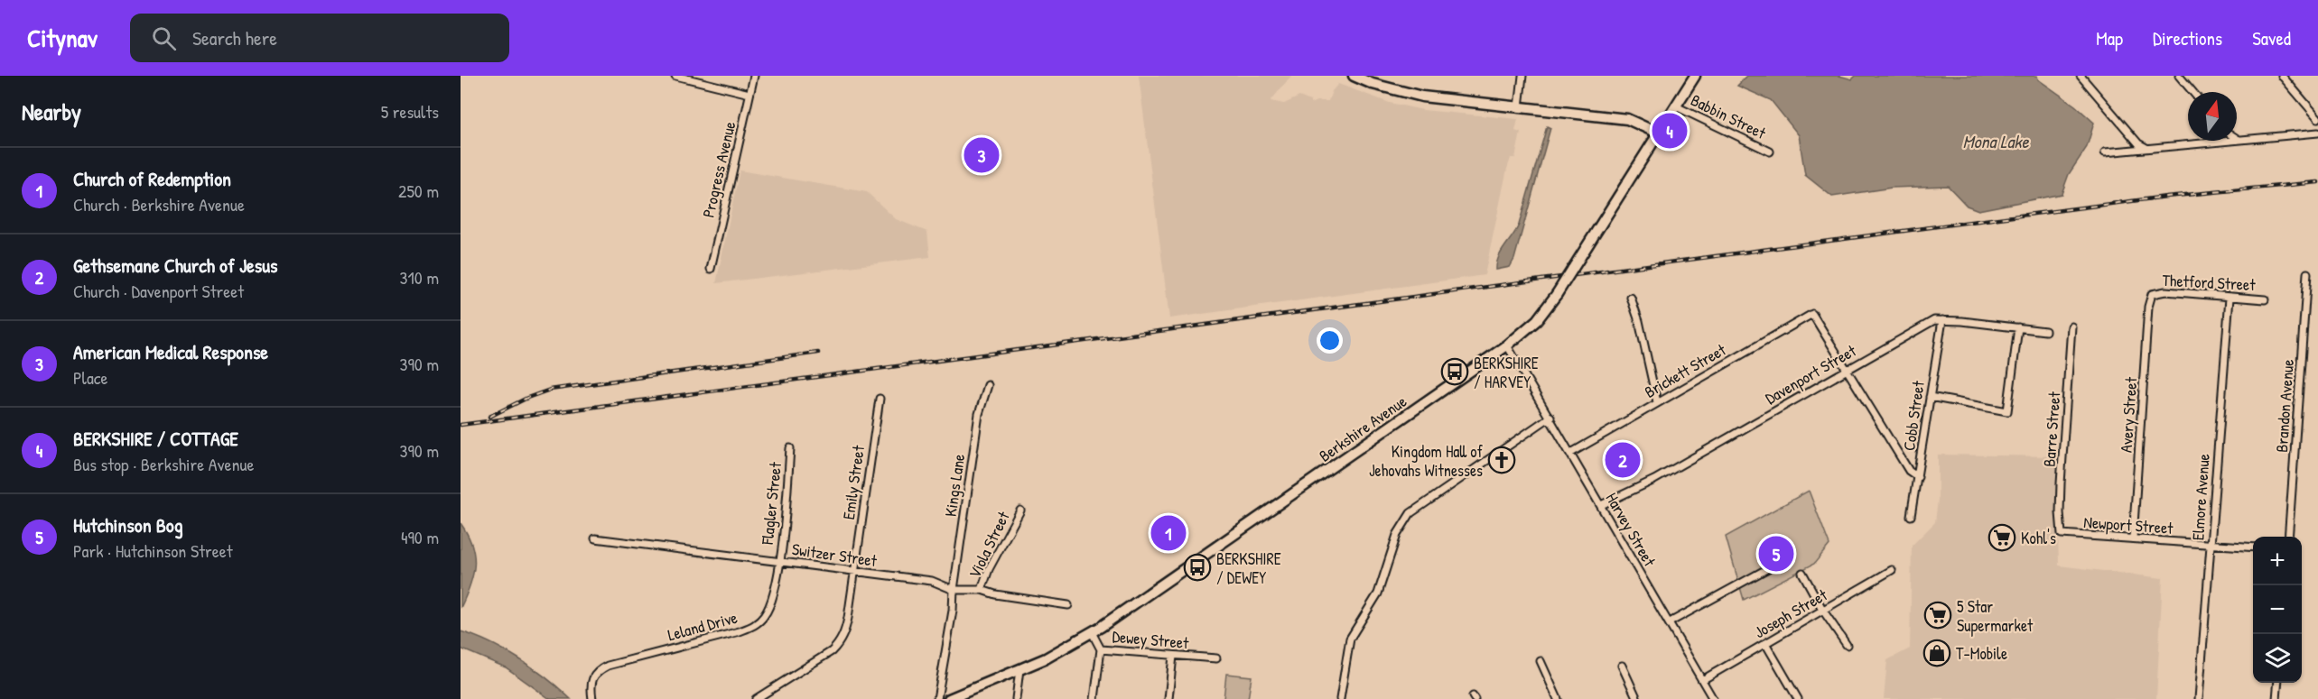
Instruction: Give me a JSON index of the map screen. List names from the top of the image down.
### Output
{
  "streets": {
    "main road": ["Berkshire Avenue"],
    "street": [
      "Babbin Street",
      "Progress Avenue",
      "Thetford Street",
      "Brickett Street",
      "Davenport Street",
      "Brandon Avenue",
      "Avery Street",
      "Cobb Street",
      "Barre Street",
      "Emily Street",
      "Kings Lane",
      "Elmore Avenue",
      "Flagler Street",
      "Newport Street",
      "Harvey Street",
      "Viola Street",
      "Switzer Street",
      "Joseph Street",
      "Leland Drive",
      "Dewey Street"
    ]
  },
  "crossings": [
    ["Babbin Street", "Berkshire Avenue"],
    ["Thetford Street", "Avery Street"],
    ["Thetford Street", "Elmore Avenue"],
    ["Brickett Street", "Davenport Street"],
    ["Brickett Street", "Harvey Street"],
    ["Davenport Street", "Cobb Street"],
    ["Davenport Street", "Harvey Street"],
    ["Avery Street", "Newport Street"],
    ["Berkshire Avenue", "Harvey Street"],
    ["Berkshire Avenue", "Dewey Street"],
    ["Barre Street", "Newport Street"],
    ["Emily Street", "Switzer Street"],
    ["Kings Lane", "Switzer Street"],
    ["Elmore Avenue", "Newport Street"],
    ["Flagler Street", "Switzer Street"],
    ["Flagler Street", "Leland Drive"],
    ["Harvey Street", "Joseph Street"],
    ["Viola Street", "Switzer Street"],
    ["Switzer Street", "Leland Drive"]
  ],
  "water": ["Mona Lake"],
  "places": {
    "bus stop": ["BERKSHIRE / HARVEY", "BERKSHIRE / DEWEY"],
    "church": ["Kingdom Hall of Jehovahs Witnesses"],
    "supermarket": ["Kohl's", "5 Star Supermarket"],
    "shop": ["T-Mobile"]
  },
  "north": "top",
  "page": {
    "header": "Citynav",
    "search": "Search here",
    "nav": ["Map", "Directions", "Saved"],
    "heading": ["Nearby", "5 results"],
    "pins": [
      "4",
      "3",
      "2",
      "1",
      "5"
    ],
    "list": [
      {
        "mark": "1",
        "name": "Church of Redemption",
        "note": "Church · Berkshire Avenue",
        "value": "250 m"
      },
      {
        "mark": "2",
        "name": "Gethsemane Church of Jesus",
        "note": "Church · Davenport Street",
        "value": "310 m"
      },
      {
        "mark": "3",
        "name": "American Medical Response",
        "note": "Place",
        "value": "390 m"
      },
      {
        "mark": "4",
        "name": "BERKSHIRE / COTTAGE",
        "note": "Bus stop · Berkshire Avenue",
        "value": "390 m"
      },
      {
        "mark": "5",
        "name": "Hutchinson Bog",
        "note": "Park · Hutchinson Street",
        "value": "490 m"
      }
    ],
    "map_buttons": ["+", "−"]
  }
}
